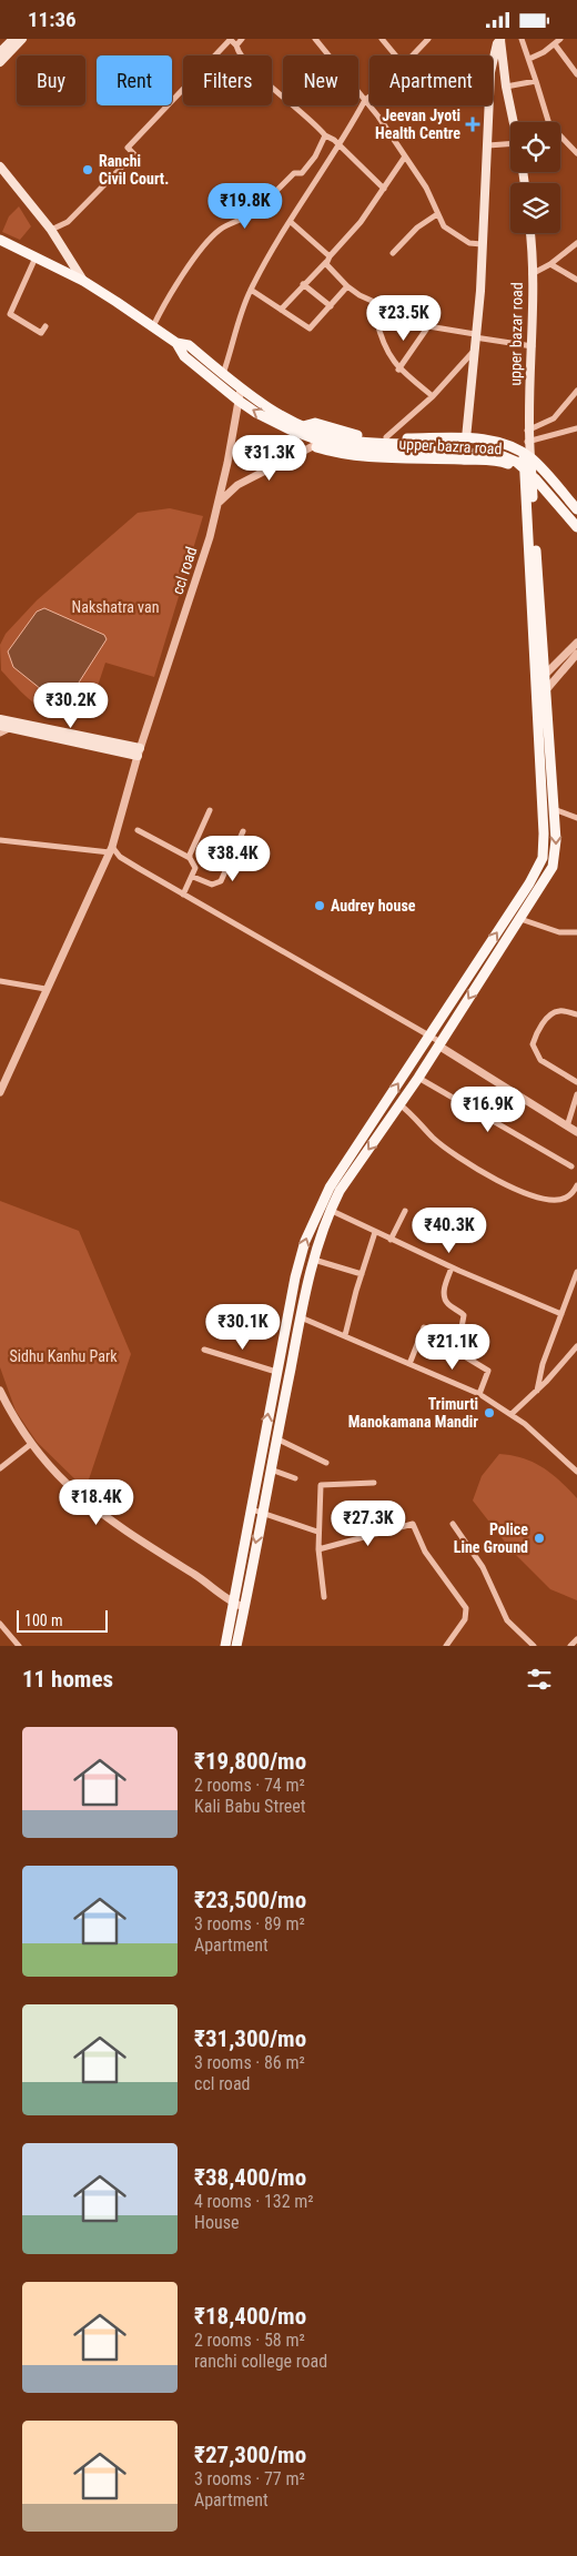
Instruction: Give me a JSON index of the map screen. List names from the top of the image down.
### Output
{
  "streets": {
    "main road": ["upper bazar road", "upper bazra road"],
    "street": ["ccl road"]
  },
  "crossings": [
    ["upper bazar road", "upper bazra road"]
  ],
  "parks": ["Nakshatra van", "Sidhu Kanhu Park"],
  "places": {
    "health": ["Jeevan Jyoti Health Centre"],
    "other": [
      "Ranchi Civil Court.",
      "Audrey house",
      "Trimurti Manokamana Mandir",
      "Police Line Ground"
    ]
  },
  "scale_bar": "100 m",
  "page": {
    "status": "11:36",
    "chip": [
      "Buy",
      "Rent",
      "Filters",
      "New",
      "Apartment"
    ],
    "price": [
      "₹19.8K",
      "₹23.5K",
      "₹31.3K",
      "₹30.2K",
      "₹38.4K",
      "₹16.9K",
      "₹40.3K",
      "₹30.1K",
      "₹21.1K",
      "₹18.4K",
      "₹27.3K"
    ],
    "scale": "100 m",
    "heading": "11 homes",
    "list": [
      {
        "name": "₹19,800/mo",
        "note": "2 rooms · 74 m² · Kali Babu Street"
      },
      {
        "name": "₹23,500/mo",
        "note": "3 rooms · 89 m² · Apartment"
      },
      {
        "name": "₹31,300/mo",
        "note": "3 rooms · 86 m² · ccl road"
      },
      {
        "name": "₹38,400/mo",
        "note": "4 rooms · 132 m² · House"
      },
      {
        "name": "₹18,400/mo",
        "note": "2 rooms · 58 m² · ranchi college road"
      },
      {
        "name": "₹27,300/mo",
        "note": "3 rooms · 77 m² · Apartment"
      }
    ]
  }
}
